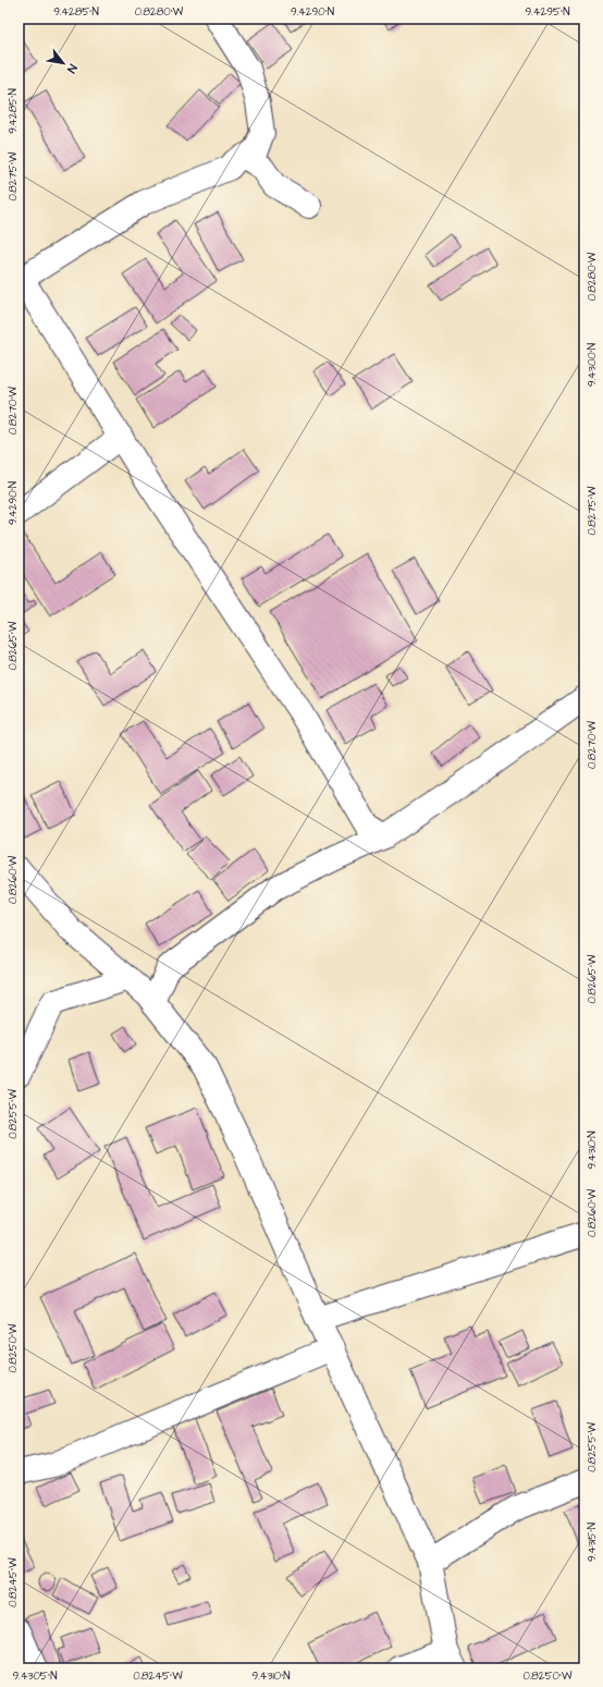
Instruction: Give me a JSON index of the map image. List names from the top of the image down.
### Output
{
  "north": "bottom right",
  "coordinates": [
    "9.4285°N",
    "0.8280°W",
    "9.4290°N",
    "9.4295°N",
    "0.8275°W",
    "9.4300°N",
    "0.8270°W",
    "0.8265°W",
    "0.8260°W",
    "0.8255°W",
    "9.4310°N",
    "0.8250°W",
    "9.4315°N",
    "0.8245°W",
    "9.4305°N"
  ]
}
